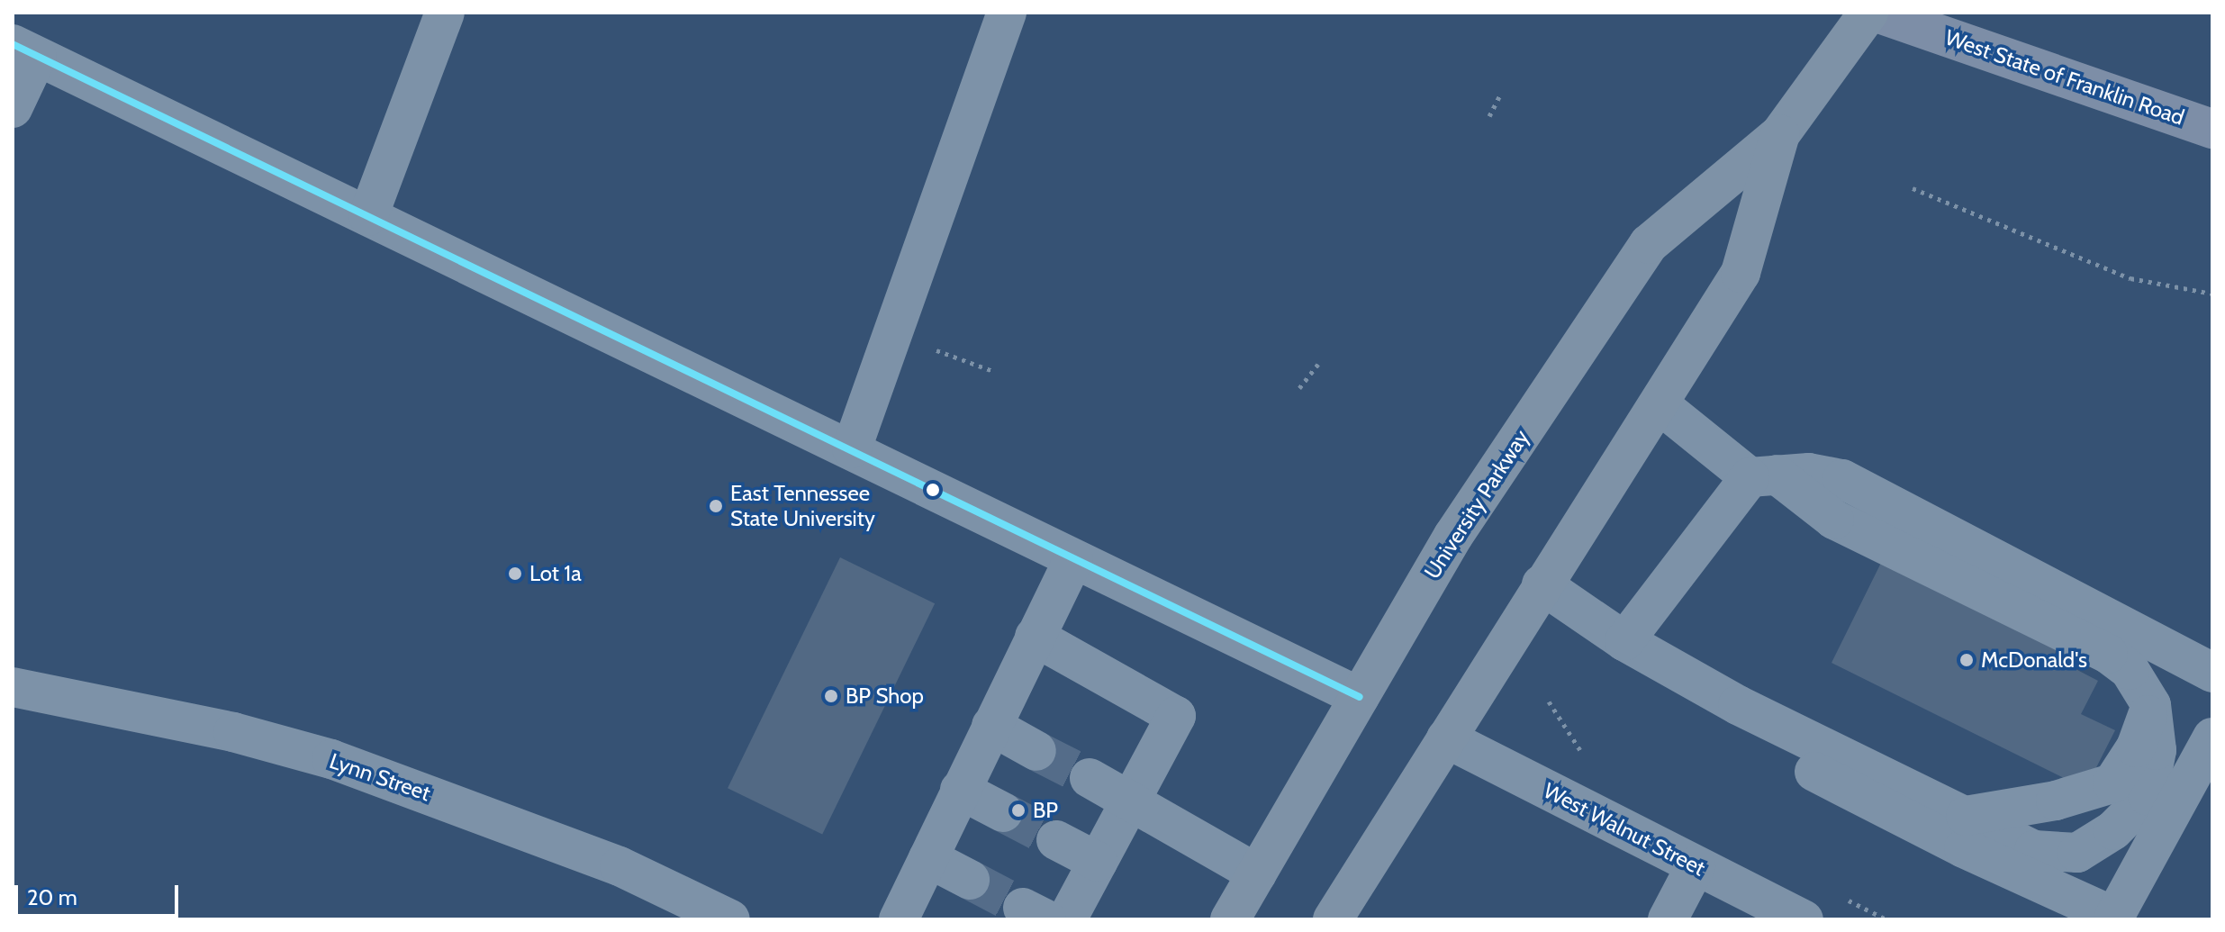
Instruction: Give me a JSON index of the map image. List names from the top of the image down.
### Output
{
  "streets": {
    "highway": ["University Parkway"],
    "main road": ["West State of Franklin Road"],
    "street": ["Lynn Street", "West Walnut Street"]
  },
  "crossings": [
    ["University Parkway", "West Walnut Street"]
  ],
  "places": [
    "East Tennessee State University",
    "Lot 1a",
    "McDonald's",
    "BP Shop",
    "BP"
  ],
  "scale_bar": "20 m"
}
